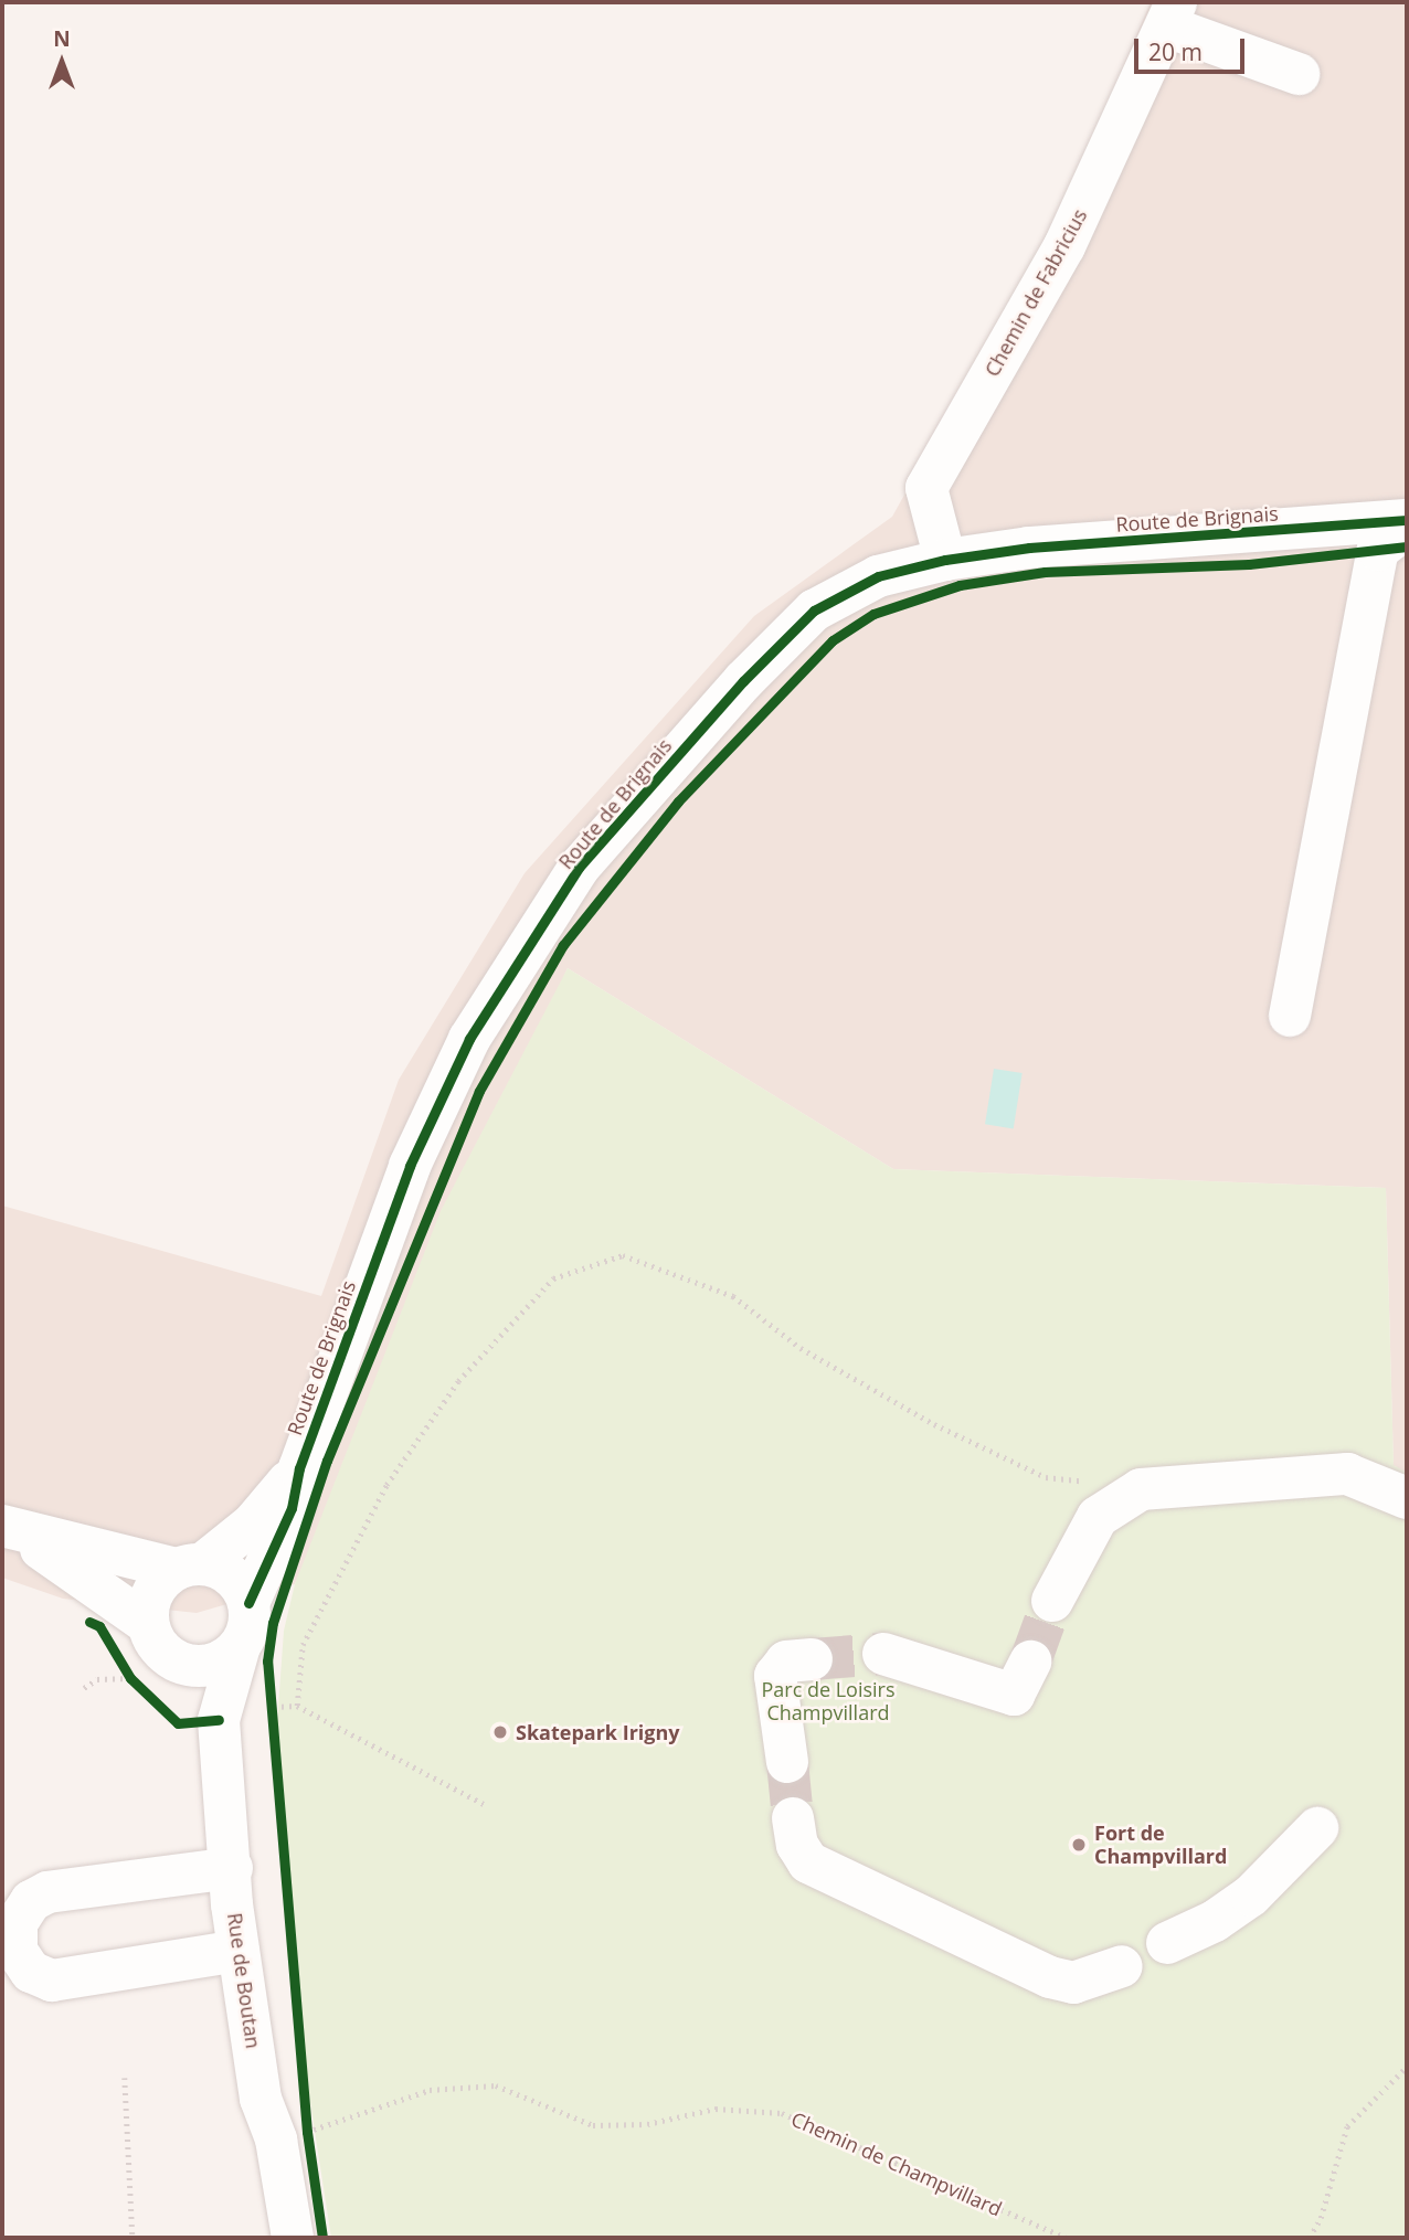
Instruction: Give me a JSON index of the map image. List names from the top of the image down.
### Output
{
  "streets": {
    "street": ["Chemin de Fabricius", "Route de Brignais", "Rue de Boutan"],
    "path": ["Chemin de Champvillard"]
  },
  "crossings": [
    ["Chemin de Fabricius", "Route de Brignais"],
    ["Route de Brignais", "Rue de Boutan"],
    ["Rue de Boutan", "Chemin de Champvillard"]
  ],
  "parks": ["Parc de Loisirs Champvillard"],
  "places": ["Skatepark Irigny", "Fort de Champvillard"],
  "scale_bar": "20 m",
  "north": "top"
}
